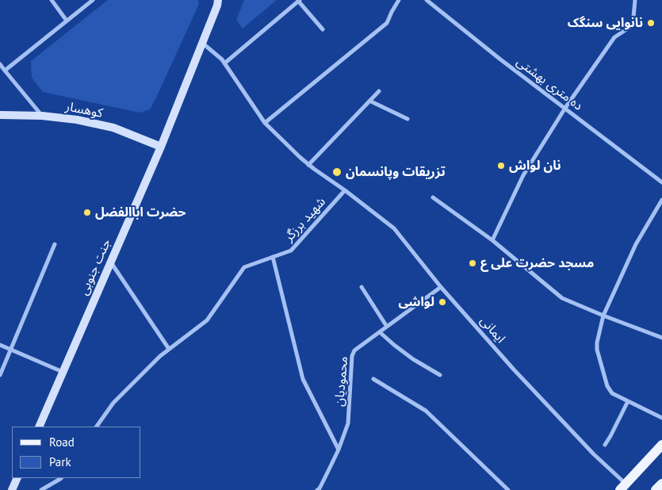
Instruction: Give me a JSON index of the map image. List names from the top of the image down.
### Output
{
  "streets": {
    "main road": ["کوهسار", "جنت جنوبی"],
    "street": [
      "ده متری بهشتی",
      "شهید برزگر",
      "ایمانی",
      "محمودیان"
    ]
  },
  "crossings": [
    ["کوهسار", "جنت جنوبی"],
    ["شهید برزگر", "جنت جنوبی"],
    ["شهید برزگر", "ایمانی"],
    ["ایمانی", "محمودیان"]
  ],
  "places": [
    "نانوایی سنگک",
    "نان لواش",
    "تزریقات وپانسمان",
    "حضرت اباالفضل",
    "مسجد حضرت علی ع",
    "لواشی"
  ],
  "legend": ["Road", "Park"]
}
